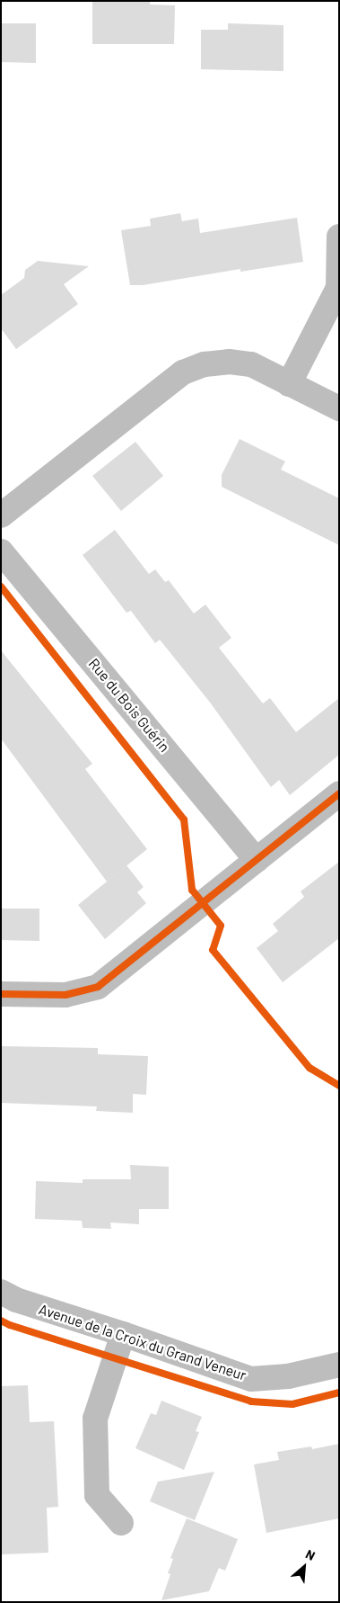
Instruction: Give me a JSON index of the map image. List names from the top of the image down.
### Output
{
  "streets": {
    "street": ["Rue du Bois Guérin", "Avenue de la Croix du Grand Veneur"]
  },
  "north": "top right"
}
